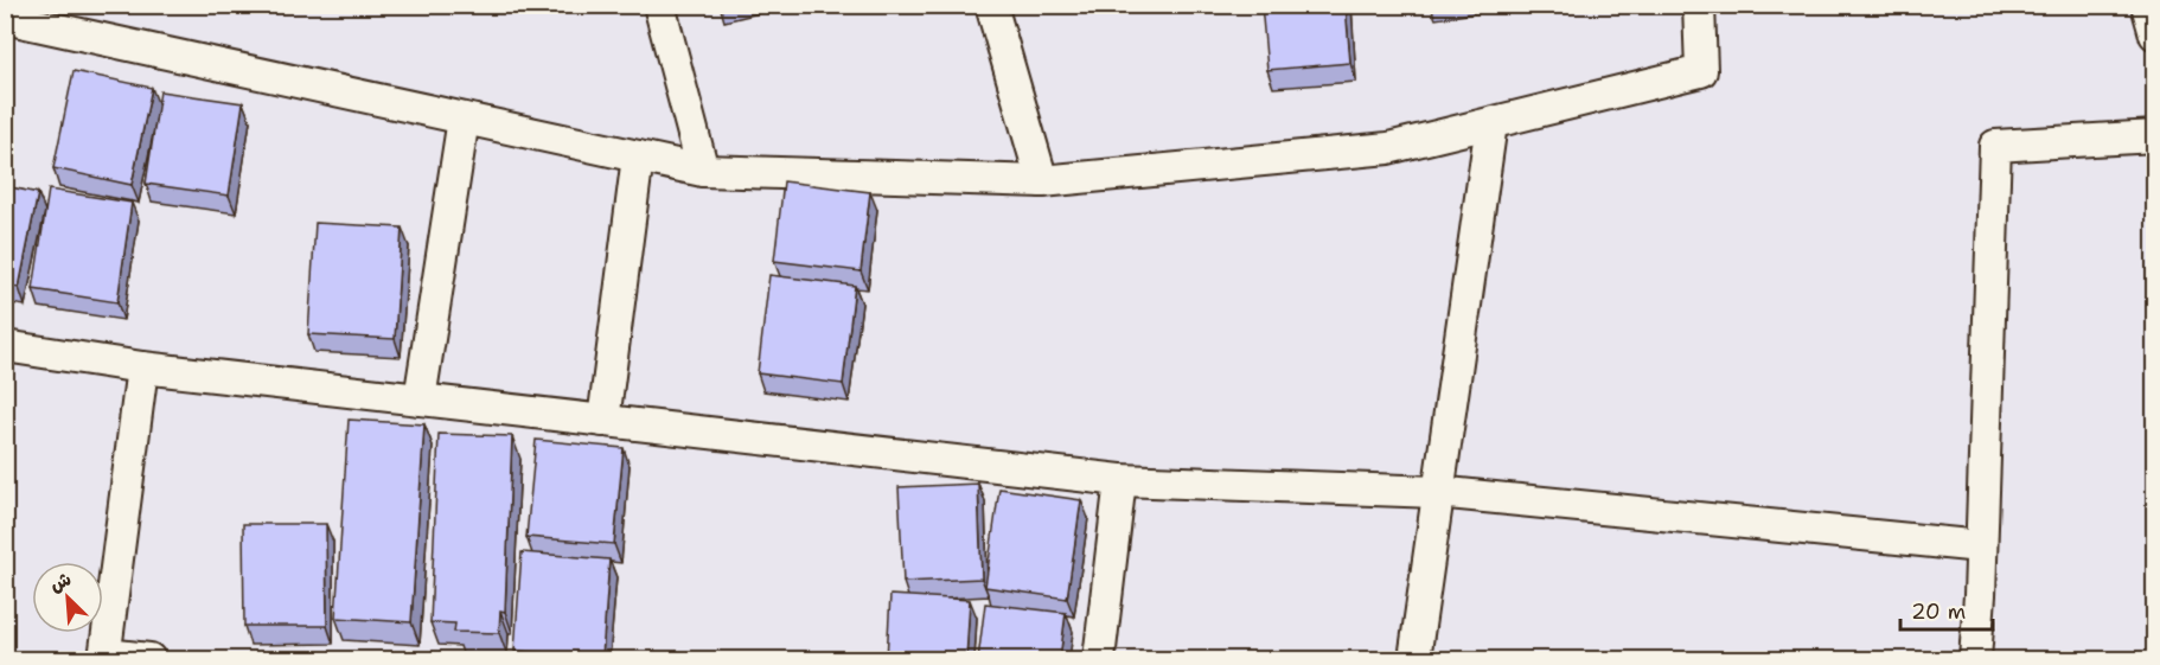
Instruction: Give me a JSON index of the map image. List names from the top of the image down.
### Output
{
  "scale_bar": "20 m",
  "north": "top left"
}
